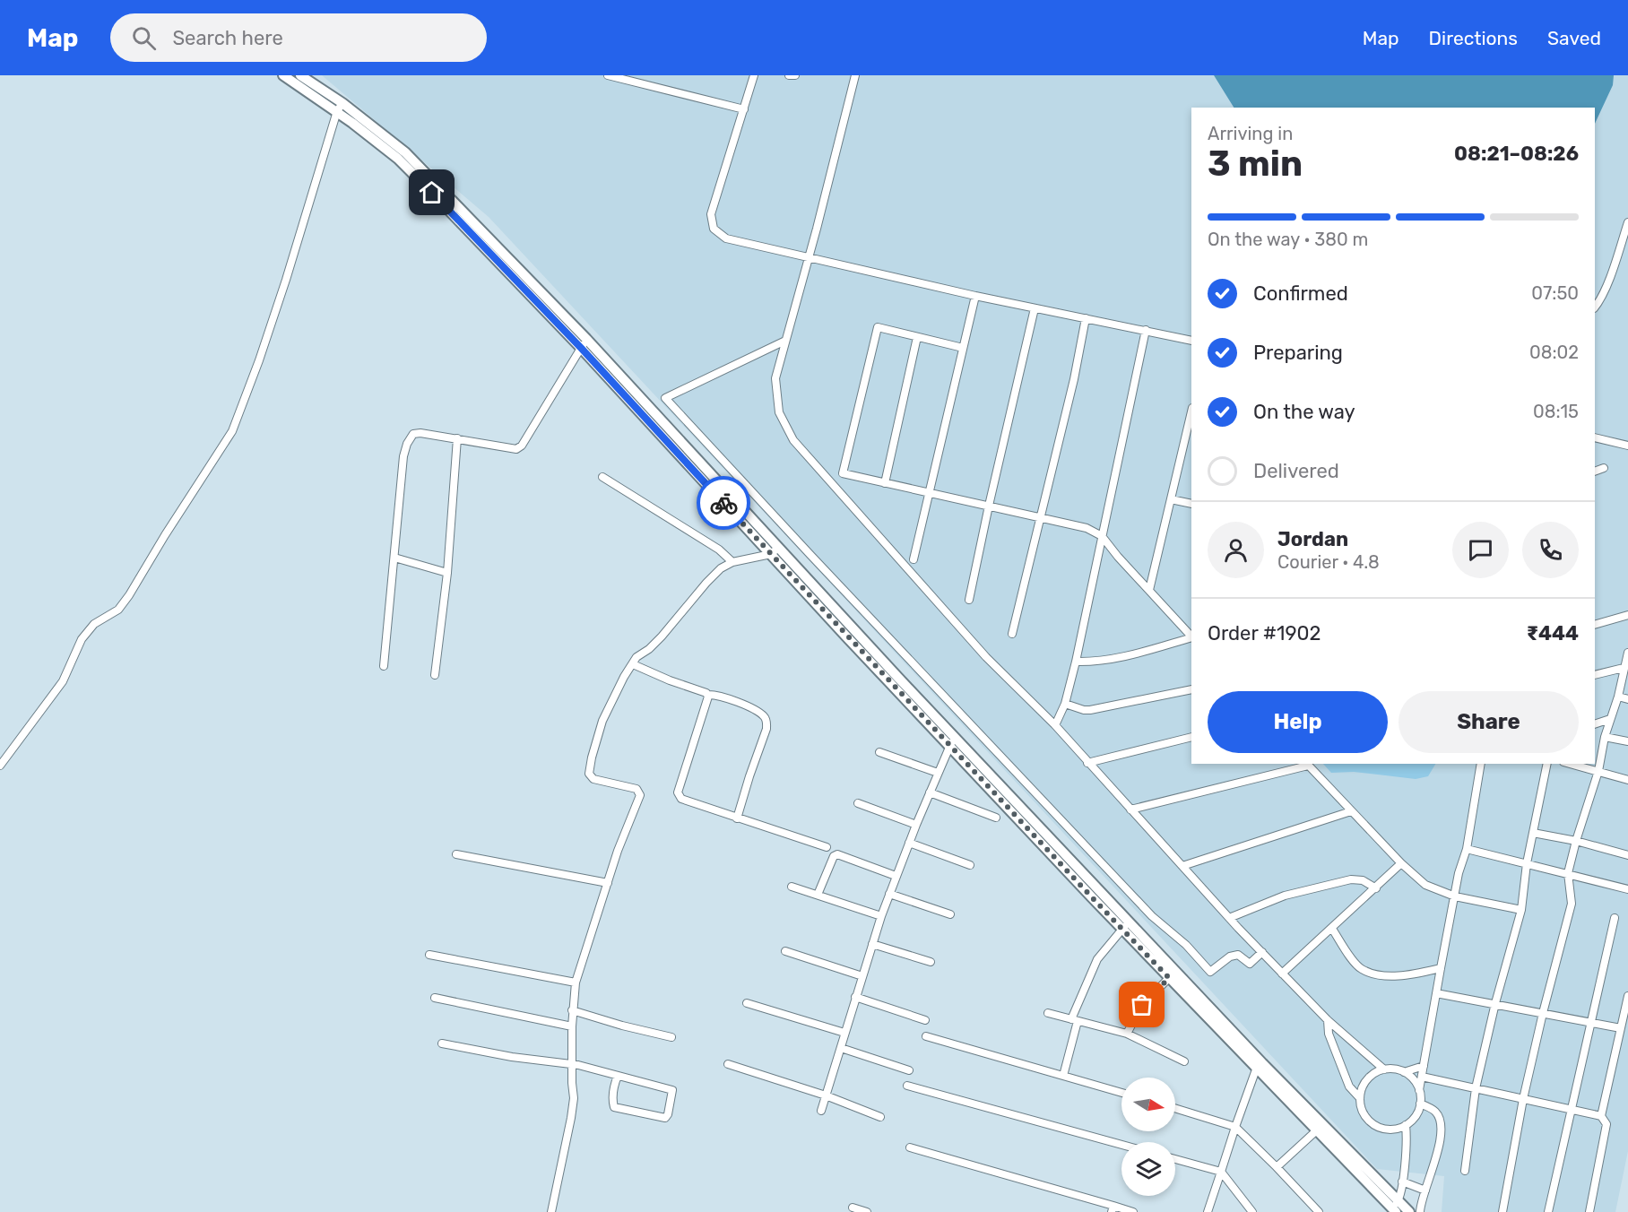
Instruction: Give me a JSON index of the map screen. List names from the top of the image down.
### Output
{
  "north": "right",
  "page": {
    "header": "Map",
    "search": "Search here",
    "nav": ["Map", "Directions", "Saved"],
    "heading": ["3 min", "Arriving in", "08:21–08:26"],
    "panel": [
      "Jordan",
      "Courier · 4.8",
      "Order #1902",
      "₹444"
    ],
    "bar": "On the way · 380 m",
    "list": [
      ["Confirmed", "07:50"],
      ["Preparing", "08:02"],
      ["On the way", "08:15"],
      "Delivered"
    ],
    "buttons": ["Help", "Share"]
  }
}
